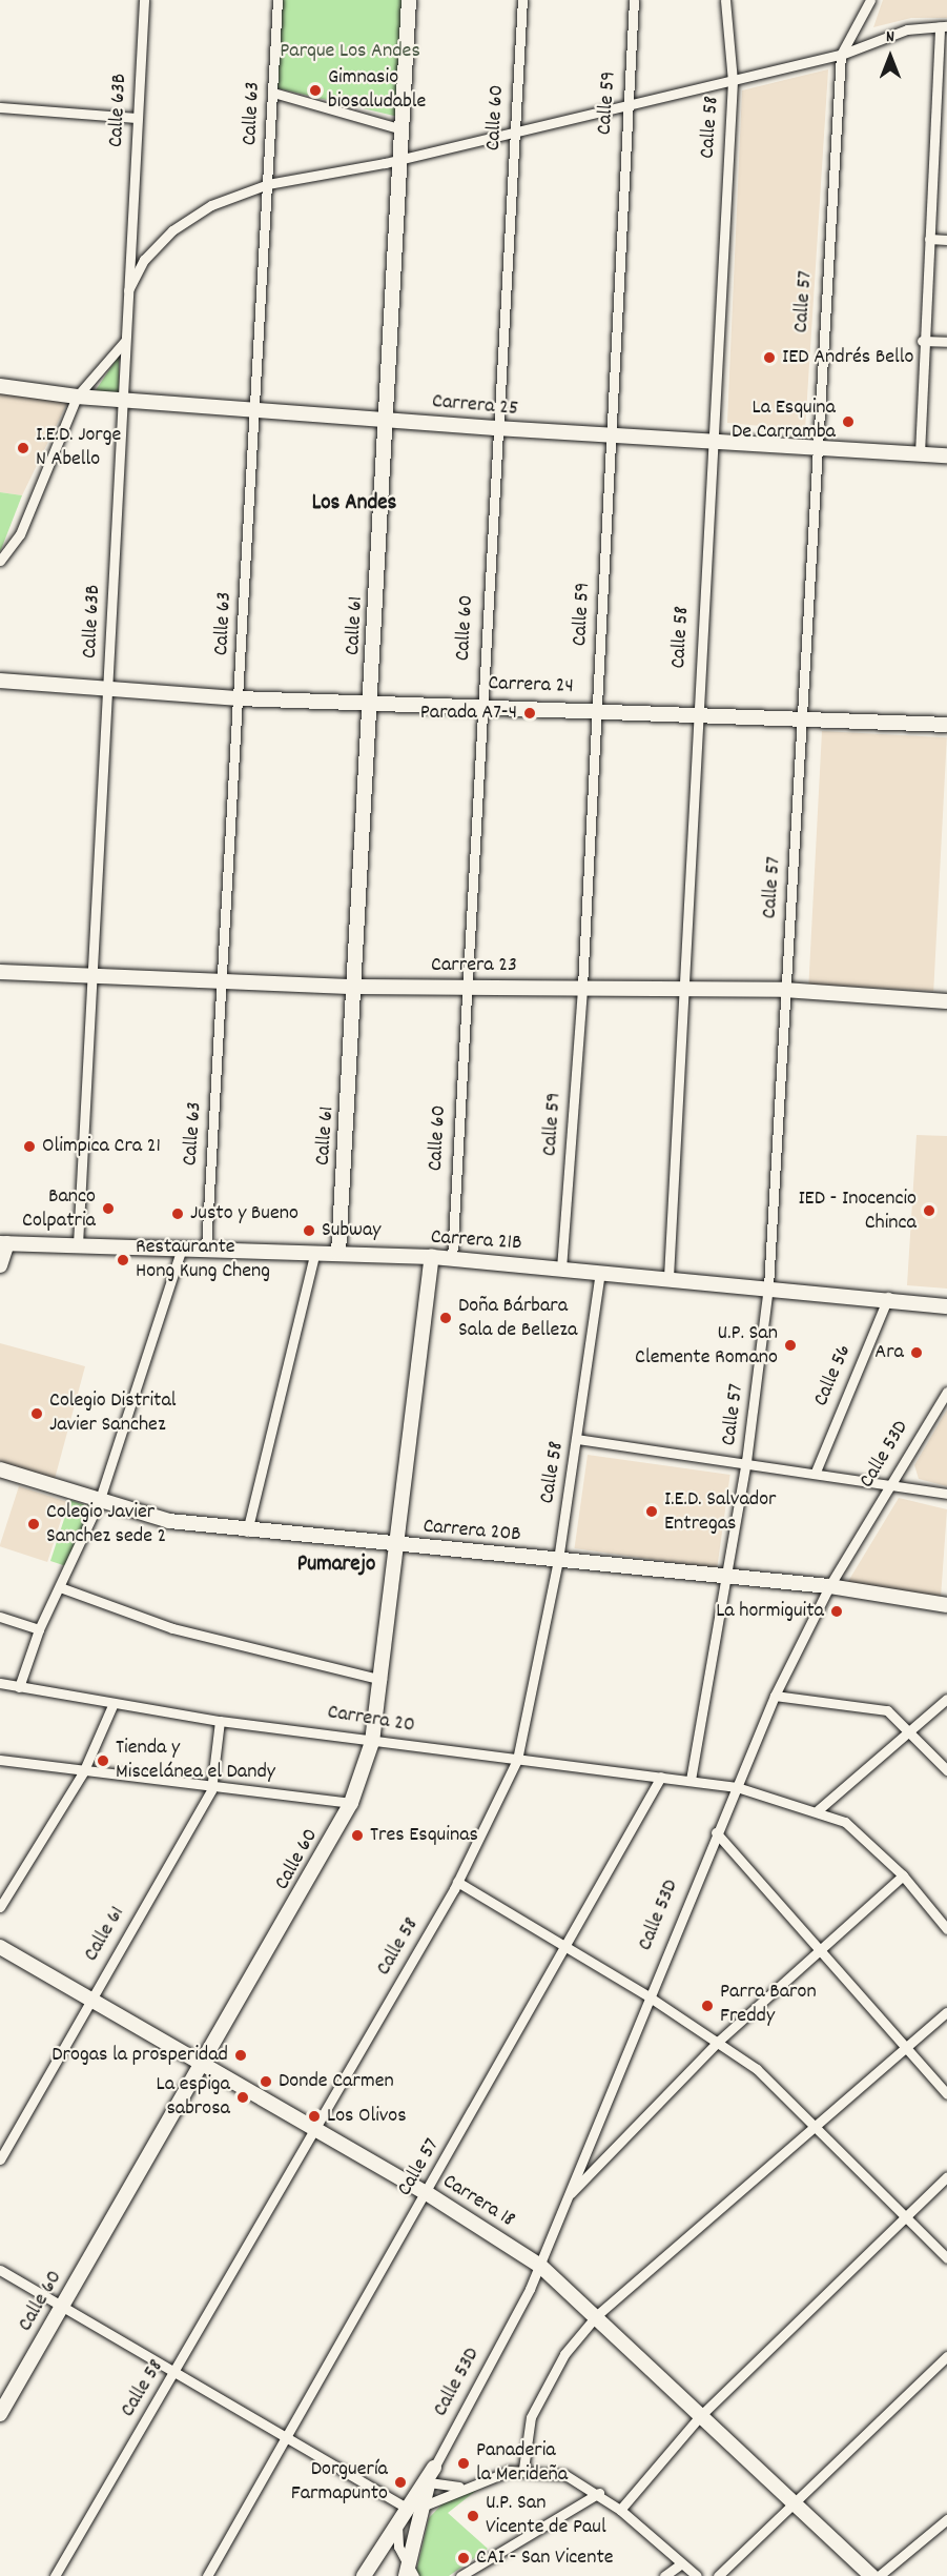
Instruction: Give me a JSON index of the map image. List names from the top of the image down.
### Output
{
  "streets": {
    "street": [
      "Calle 59",
      "Calle 63B",
      "Calle 63",
      "Calle 60",
      "Calle 58",
      "Calle 57",
      "Carrera 25",
      "Calle 61",
      "Carrera 24",
      "Carrera 23",
      "Carrera 21B",
      "Calle 56",
      "Calle 53D",
      "Carrera 20B",
      "Carrera 20",
      "Carrera 18"
    ]
  },
  "crossings": [
    ["Calle 59", "Carrera 25"],
    ["Calle 59", "Carrera 24"],
    ["Calle 59", "Carrera 23"],
    ["Calle 59", "Carrera 21B"],
    ["Calle 63B", "Carrera 25"],
    ["Calle 63B", "Carrera 24"],
    ["Calle 63B", "Carrera 23"],
    ["Calle 63B", "Carrera 21B"],
    ["Calle 63", "Carrera 25"],
    ["Calle 63", "Carrera 24"],
    ["Calle 63", "Carrera 23"],
    ["Calle 63", "Carrera 21B"],
    ["Calle 60", "Carrera 25"],
    ["Calle 60", "Carrera 24"],
    ["Calle 60", "Carrera 23"],
    ["Calle 60", "Carrera 21B"],
    ["Calle 60", "Carrera 20B"],
    ["Calle 60", "Carrera 20"],
    ["Calle 60", "Carrera 18"],
    ["Calle 58", "Carrera 25"],
    ["Calle 58", "Carrera 24"],
    ["Calle 58", "Carrera 23"],
    ["Calle 58", "Carrera 21B"],
    ["Calle 58", "Carrera 20B"],
    ["Calle 58", "Carrera 20"],
    ["Calle 58", "Carrera 18"],
    ["Calle 57", "Carrera 25"],
    ["Calle 57", "Carrera 24"],
    ["Calle 57", "Carrera 23"],
    ["Calle 57", "Carrera 21B"],
    ["Calle 57", "Carrera 20B"],
    ["Calle 57", "Carrera 20"],
    ["Calle 57", "Carrera 18"],
    ["Carrera 25", "Calle 61"],
    ["Calle 61", "Carrera 24"],
    ["Calle 61", "Carrera 23"],
    ["Calle 61", "Carrera 21B"],
    ["Calle 61", "Carrera 20"],
    ["Calle 61", "Carrera 18"],
    ["Carrera 21B", "Calle 56"],
    ["Calle 53D", "Carrera 20B"],
    ["Calle 53D", "Carrera 20"],
    ["Calle 53D", "Carrera 18"]
  ],
  "districts": ["Los Andes", "Pumarejo"],
  "parks": ["Parque Los Andes"],
  "places": [
    "Gimnasio biosaludable",
    "IED Andrés Bello",
    "La Esquina De Carramba",
    "I.E.D. Jorge N Abello",
    "Parada A7-4",
    "Olimpica Cra 21",
    "Banco Colpatria",
    "IED - Inocencio Chinca",
    "Justo y Bueno",
    "Subway",
    "Restaurante Hong Kung Cheng",
    "Doña Bárbara Sala de Belleza",
    "U.P. San Clemente Romano",
    "Ara",
    "Colegio Distrital Javier Sanchez",
    "I.E.D. Salvador Entregas",
    "Colegio Javier Sanchez sede 2",
    "La hormiguita",
    "Tienda y Miscelánea el Dandy",
    "Tres Esquinas",
    "Parra Baron Freddy",
    "Drogas la prosperidad",
    "Donde Carmen",
    "La espiga sabrosa",
    "Los Olivos",
    "Panaderia la Merideña",
    "Dorguería Farmapunto",
    "U.P. San Vicente de Paul",
    "CAI - San Vicente"
  ],
  "north": "top"
}
